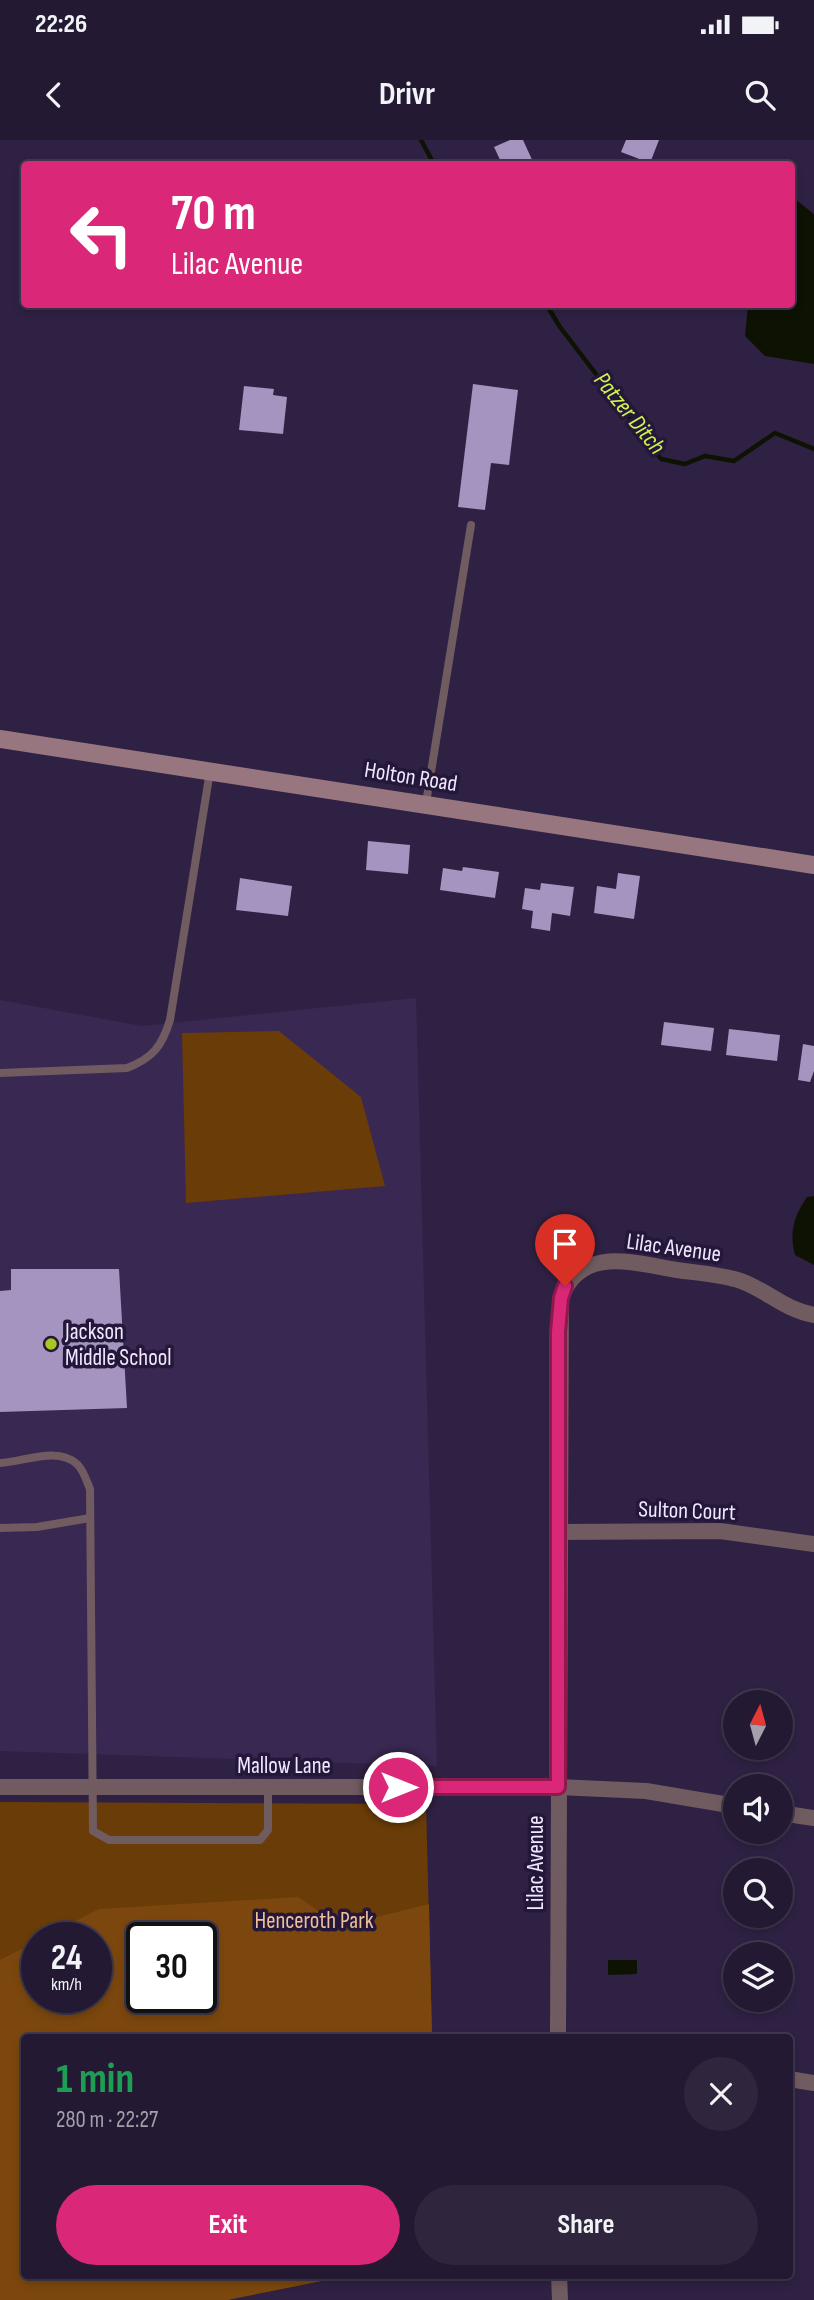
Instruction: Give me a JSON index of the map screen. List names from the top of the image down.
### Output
{
  "streets": {
    "street": [
      "Holton Road",
      "Lilac Avenue",
      "Sulton Court",
      "Mallow Lane"
    ]
  },
  "crossings": [
    ["Lilac Avenue", "Sulton Court"],
    ["Lilac Avenue", "Mallow Lane"]
  ],
  "water": ["Patzer Ditch"],
  "parks": ["Henceroth Park"],
  "places": ["Jackson Middle School"],
  "north": "top",
  "page": {
    "status": "22:26",
    "header": "Drivr",
    "turn": ["70 m", "Lilac Avenue"],
    "speed": "24 km/h",
    "limit": "30",
    "heading": ["1 min", "280 m · 22:27"],
    "buttons": ["Exit", "Share"]
  }
}
